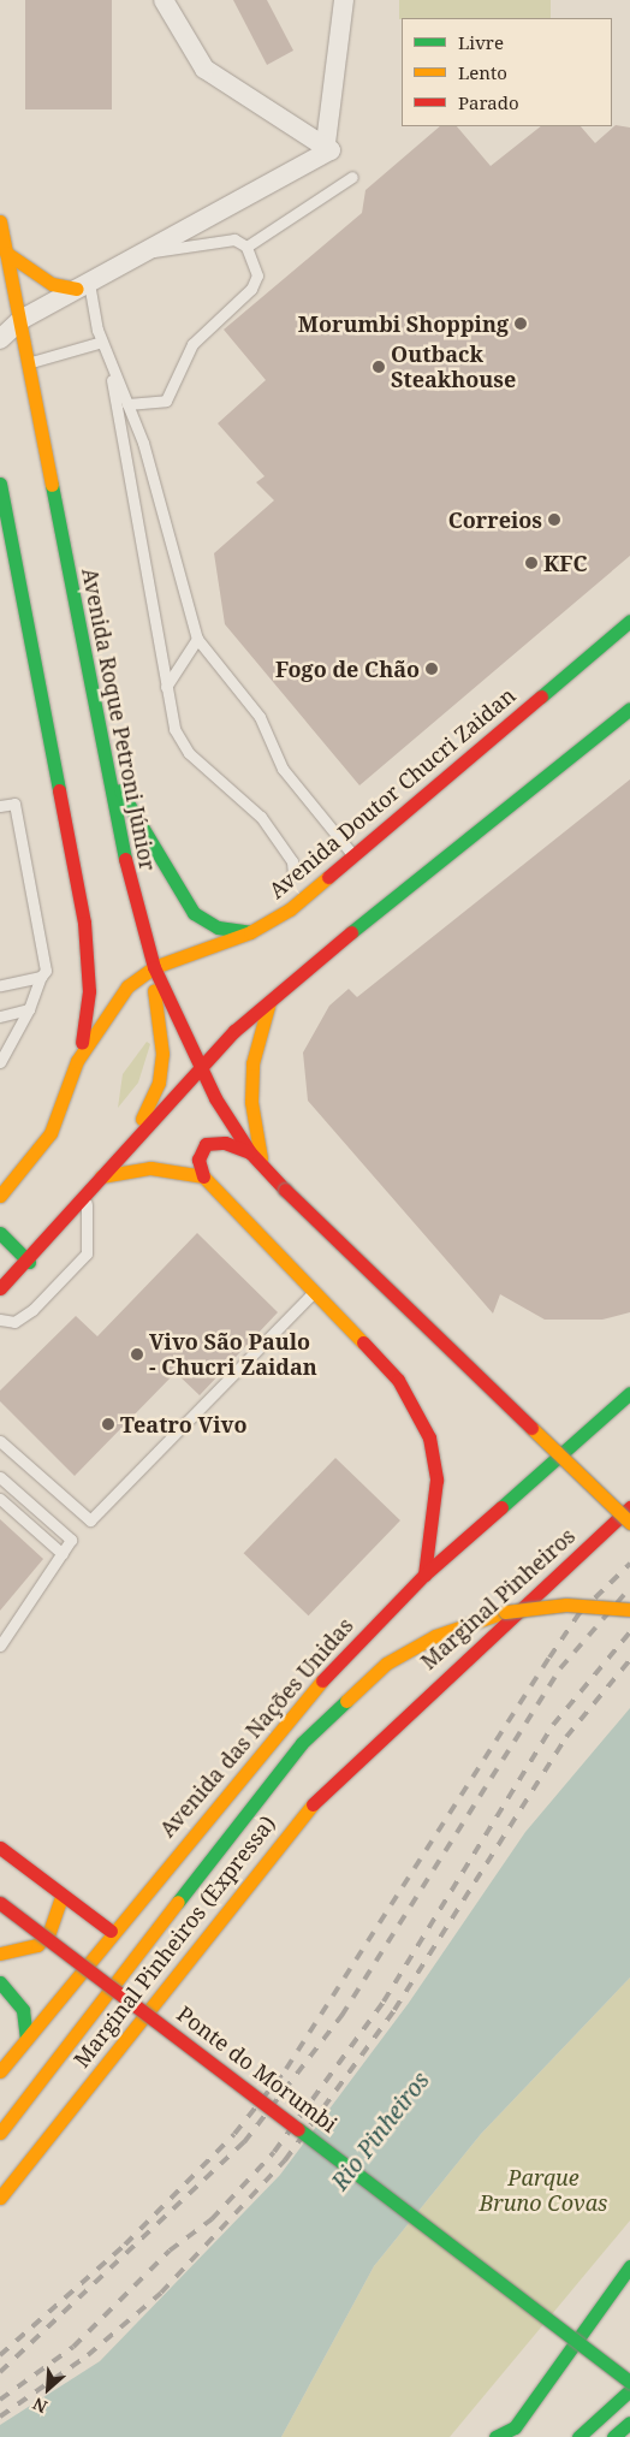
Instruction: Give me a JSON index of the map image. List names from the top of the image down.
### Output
{
  "streets": {
    "main road": [
      "Avenida Roque Petroni Júnior",
      "Avenida Doutor Chucri Zaidan",
      "Marginal Pinheiros",
      "Avenida das Nações Unidas",
      "Marginal Pinheiros (Expressa)",
      "Ponte do Morumbi"
    ]
  },
  "crossings": [
    ["Avenida Roque Petroni Júnior", "Avenida Doutor Chucri Zaidan"],
    ["Marginal Pinheiros", "Marginal Pinheiros (Expressa)"]
  ],
  "water": ["Rio Pinheiros"],
  "parks": ["Parque Bruno Covas"],
  "places": [
    "Morumbi Shopping",
    "Outback Steakhouse",
    "Correios",
    "KFC",
    "Fogo de Chão",
    "Vivo São Paulo - Chucri Zaidan",
    "Teatro Vivo"
  ],
  "legend": ["Livre", "Lento", "Parado"],
  "north": "bottom left"
}
